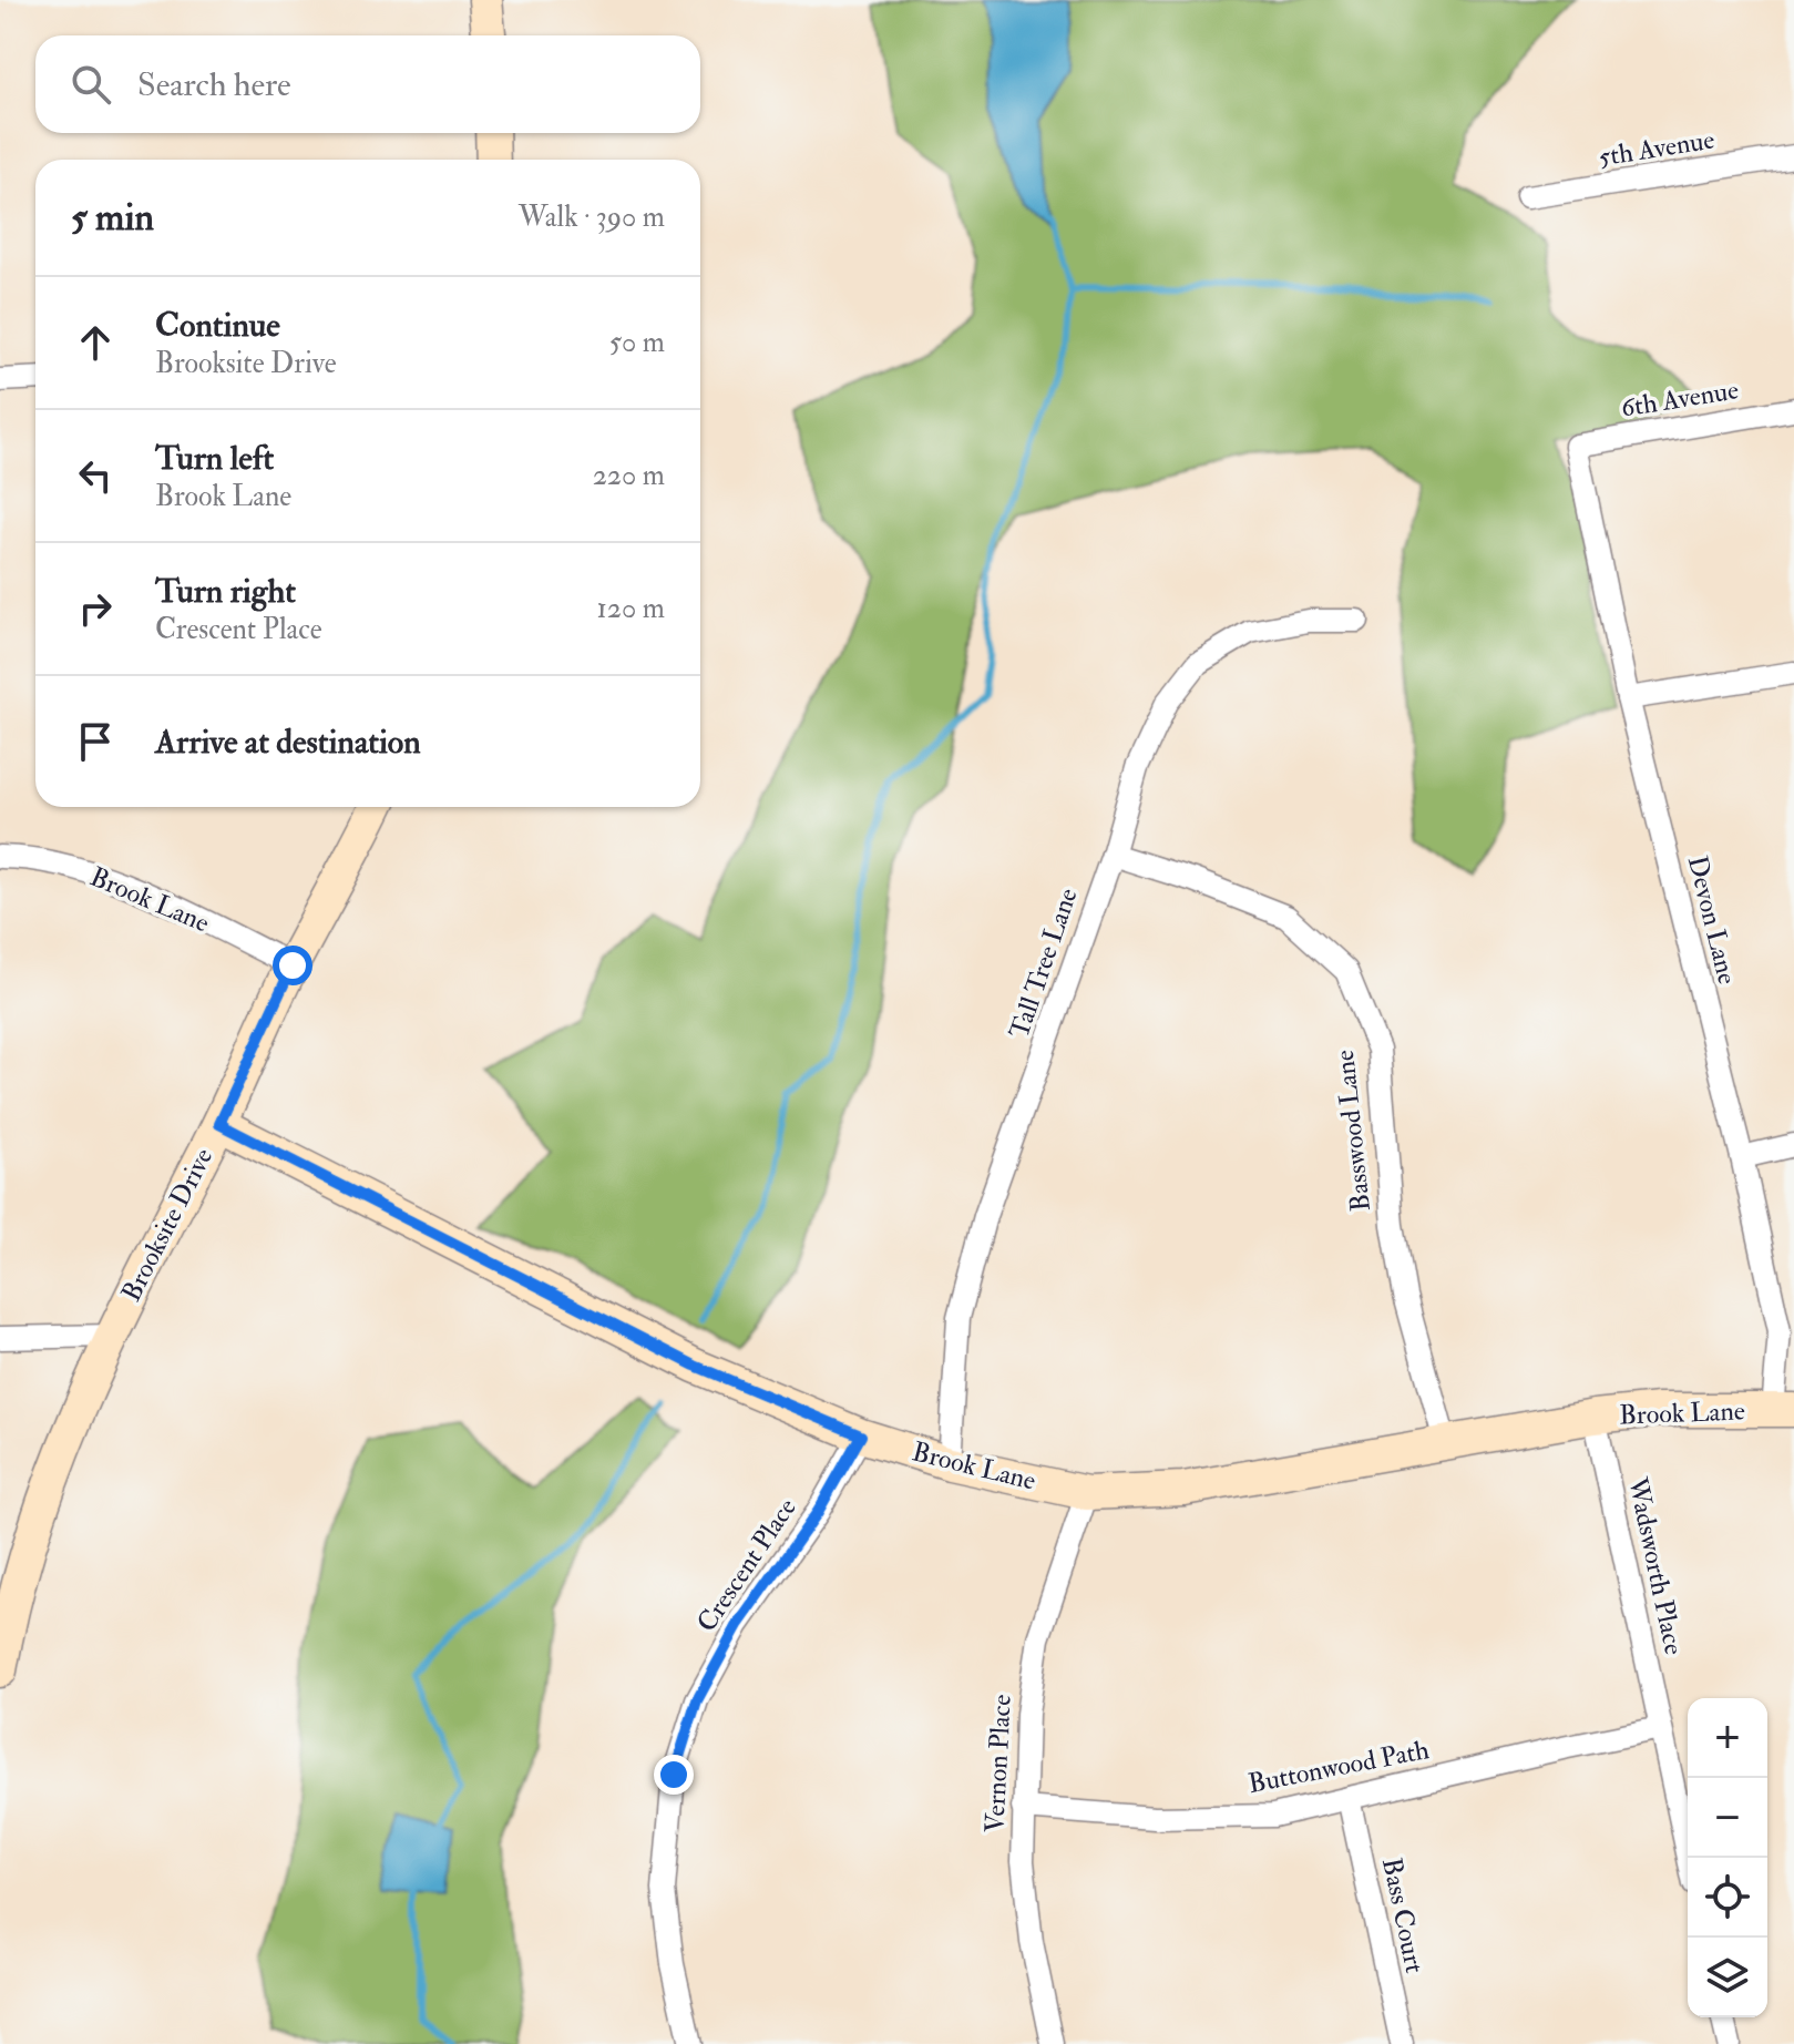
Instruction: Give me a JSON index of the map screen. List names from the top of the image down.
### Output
{
  "streets": {
    "street": [
      "5th Avenue",
      "6th Avenue",
      "Brook Lane",
      "Devon Lane",
      "Tall Tree Lane",
      "Basswood Lane",
      "Brooksite Drive",
      "Crescent Place",
      "Wadsworth Place",
      "Vernon Place",
      "Buttonwood Path",
      "Bass Court"
    ]
  },
  "crossings": [
    ["6th Avenue", "Devon Lane"],
    ["Brook Lane", "Devon Lane"],
    ["Brook Lane", "Tall Tree Lane"],
    ["Brook Lane", "Basswood Lane"],
    ["Brook Lane", "Brooksite Drive"],
    ["Brook Lane", "Crescent Place"],
    ["Brook Lane", "Wadsworth Place"],
    ["Brook Lane", "Vernon Place"],
    ["Tall Tree Lane", "Basswood Lane"],
    ["Wadsworth Place", "Buttonwood Path"],
    ["Vernon Place", "Buttonwood Path"],
    ["Buttonwood Path", "Bass Court"]
  ],
  "page": {
    "search": "Search here",
    "heading": ["5 min", "Walk · 390 m"],
    "list": [
      ["Continue", "Brooksite Drive", "50 m"],
      ["Turn left", "Brook Lane", "220 m"],
      ["Turn right", "Crescent Place", "120 m"],
      "Arrive at destination"
    ],
    "map_buttons": ["+", "−"]
  }
}
